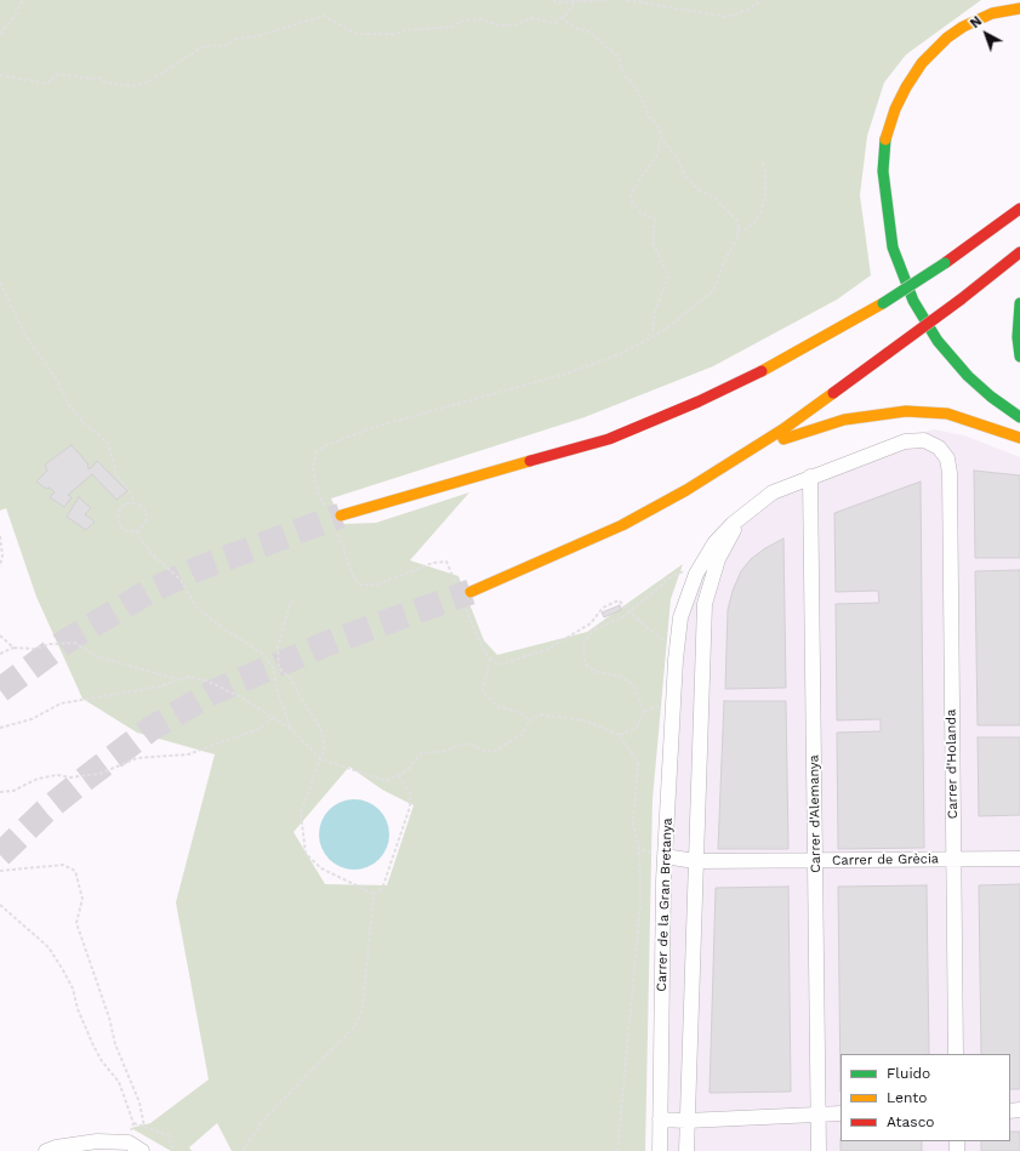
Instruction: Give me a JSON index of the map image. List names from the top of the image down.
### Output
{
  "streets": {
    "street": [
      "Carrer d'Holanda",
      "Carrer d'Alemanya",
      "Carrer de Grècia",
      "Carrer de la Gran Bretanya"
    ]
  },
  "crossings": [
    ["Carrer d'Holanda", "Carrer de Grècia"],
    ["Carrer d'Holanda", "Carrer de la Gran Bretanya"],
    ["Carrer d'Alemanya", "Carrer de Grècia"],
    ["Carrer d'Alemanya", "Carrer de la Gran Bretanya"],
    ["Carrer de Grècia", "Carrer de la Gran Bretanya"]
  ],
  "legend": ["Fluido", "Lento", "Atasco"],
  "north": "top left"
}
